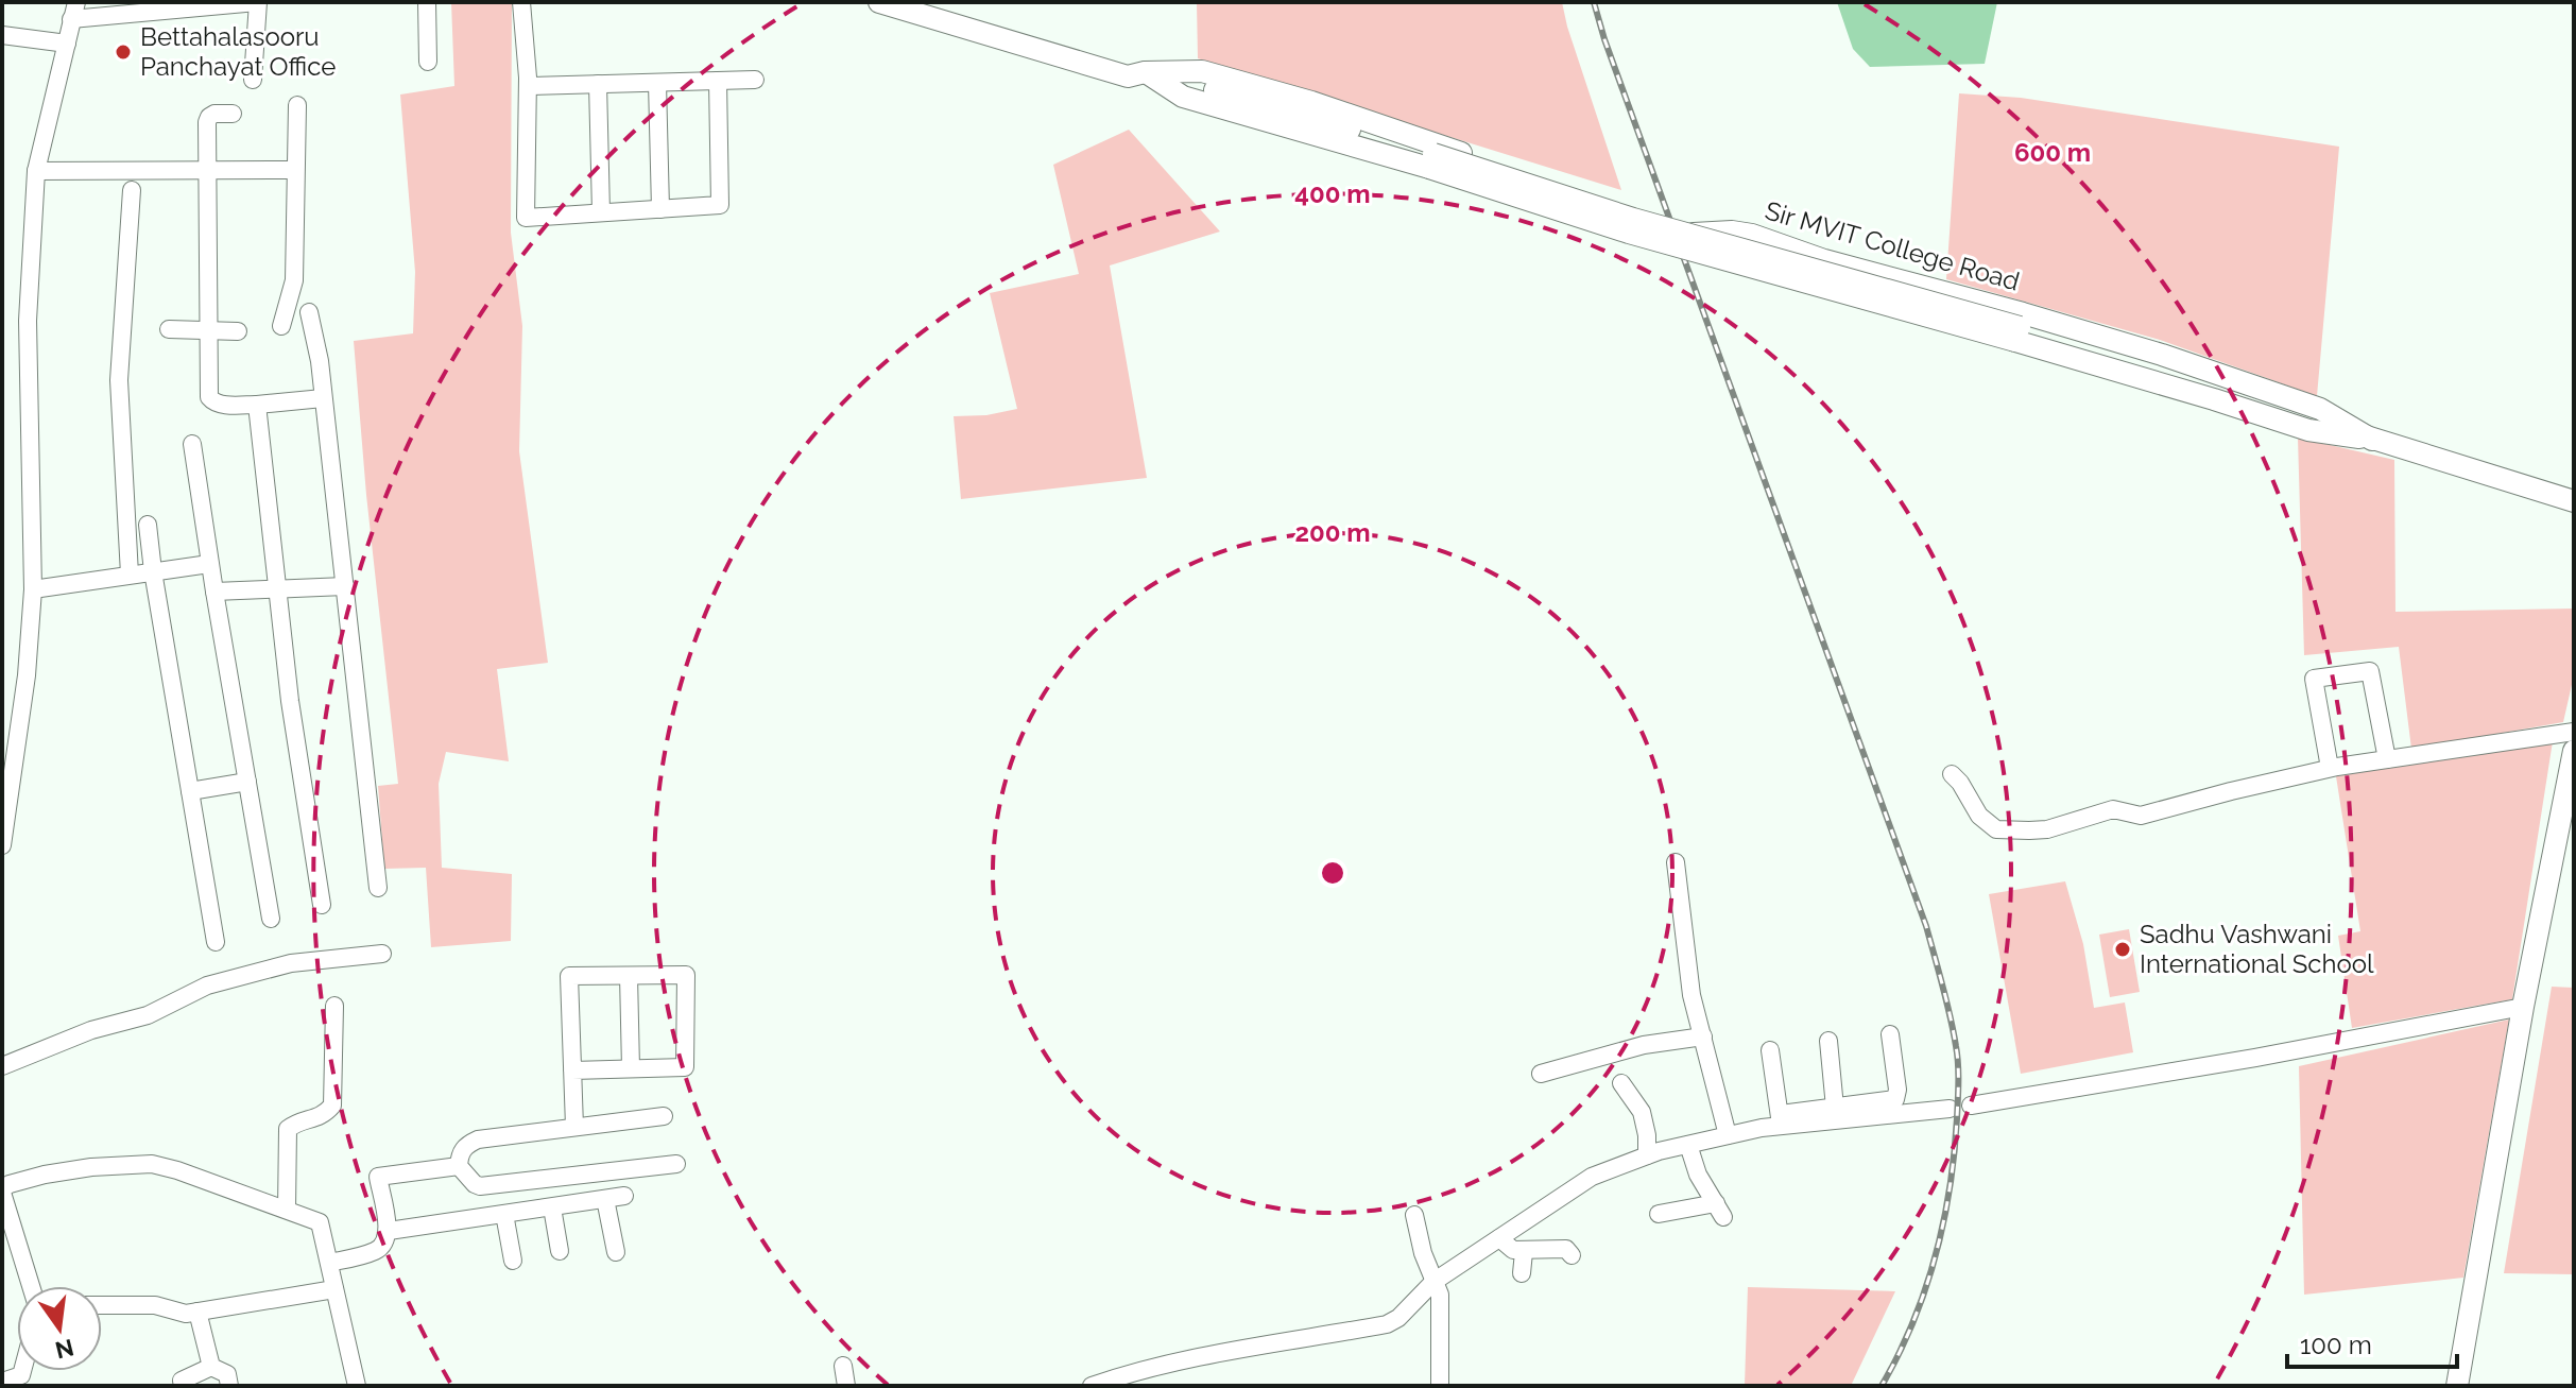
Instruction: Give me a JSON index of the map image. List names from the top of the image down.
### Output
{
  "streets": {
    "main road": ["Sir MVIT College Road"]
  },
  "places": ["Bettahalasooru Panchayat Office", "Sadhu Vashwani International School"],
  "scale_bar": "100 m",
  "north": "bottom",
  "rings": ["600 m", "400 m", "200 m"]
}
